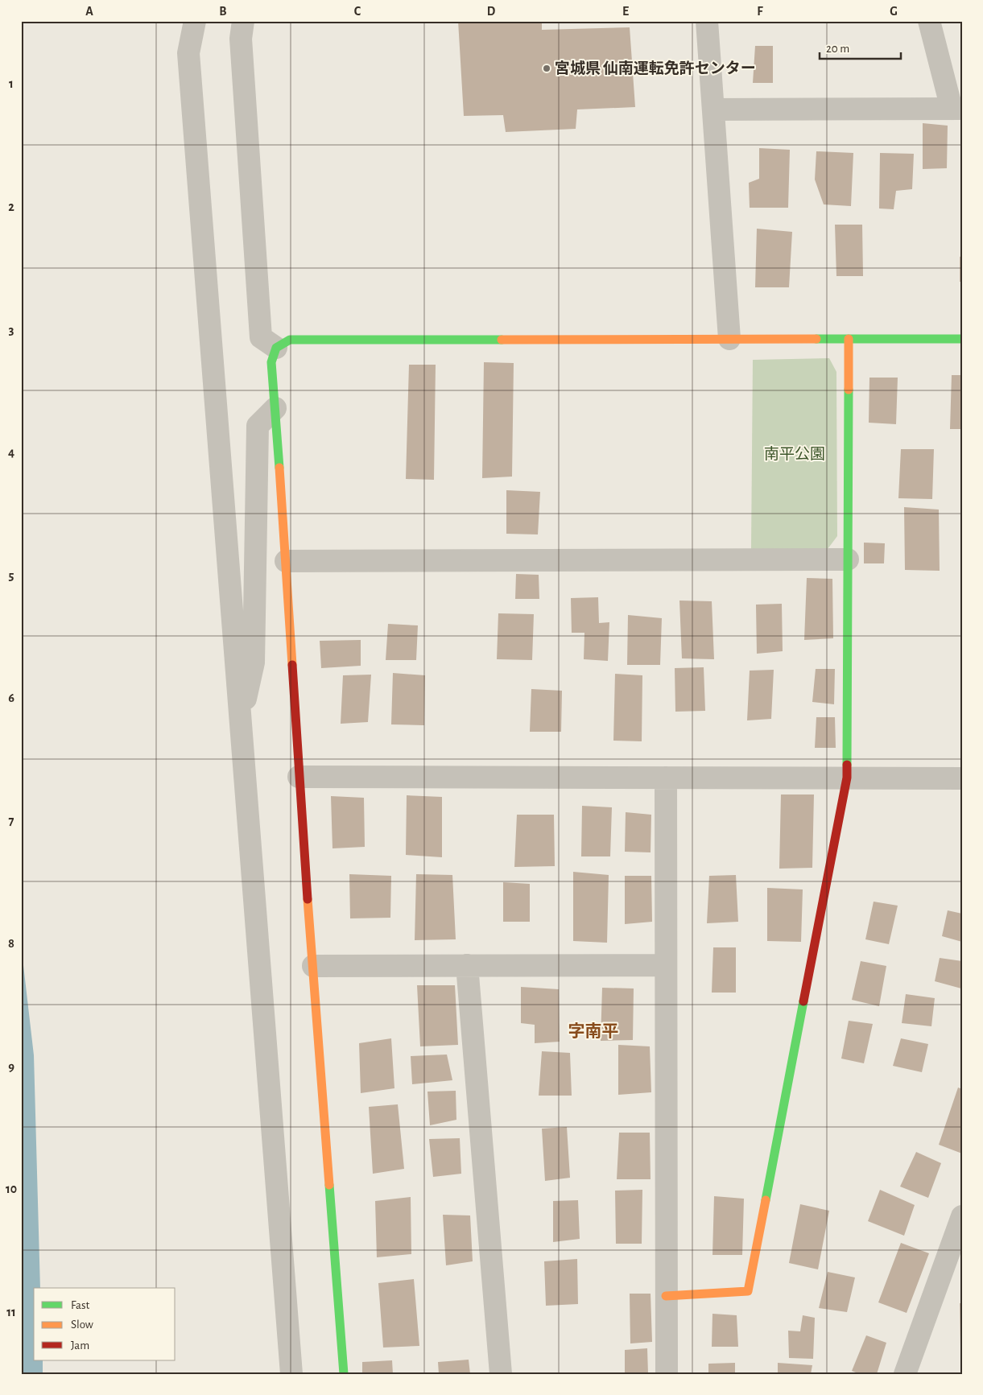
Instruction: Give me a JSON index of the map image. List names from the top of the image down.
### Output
{
  "districts": ["字南平"],
  "parks": ["南平公園"],
  "places": ["宮城県 仙南運転免許センター"],
  "legend": ["Fast", "Slow", "Jam"],
  "scale_bar": "20 m",
  "grid": {
    "columns": [
      "A",
      "B",
      "C",
      "D",
      "E",
      "F",
      "G"
    ],
    "rows": [
      "1",
      "2",
      "3",
      "4",
      "5",
      "6",
      "7",
      "8",
      "9",
      "10",
      "11"
    ]
  }
}
